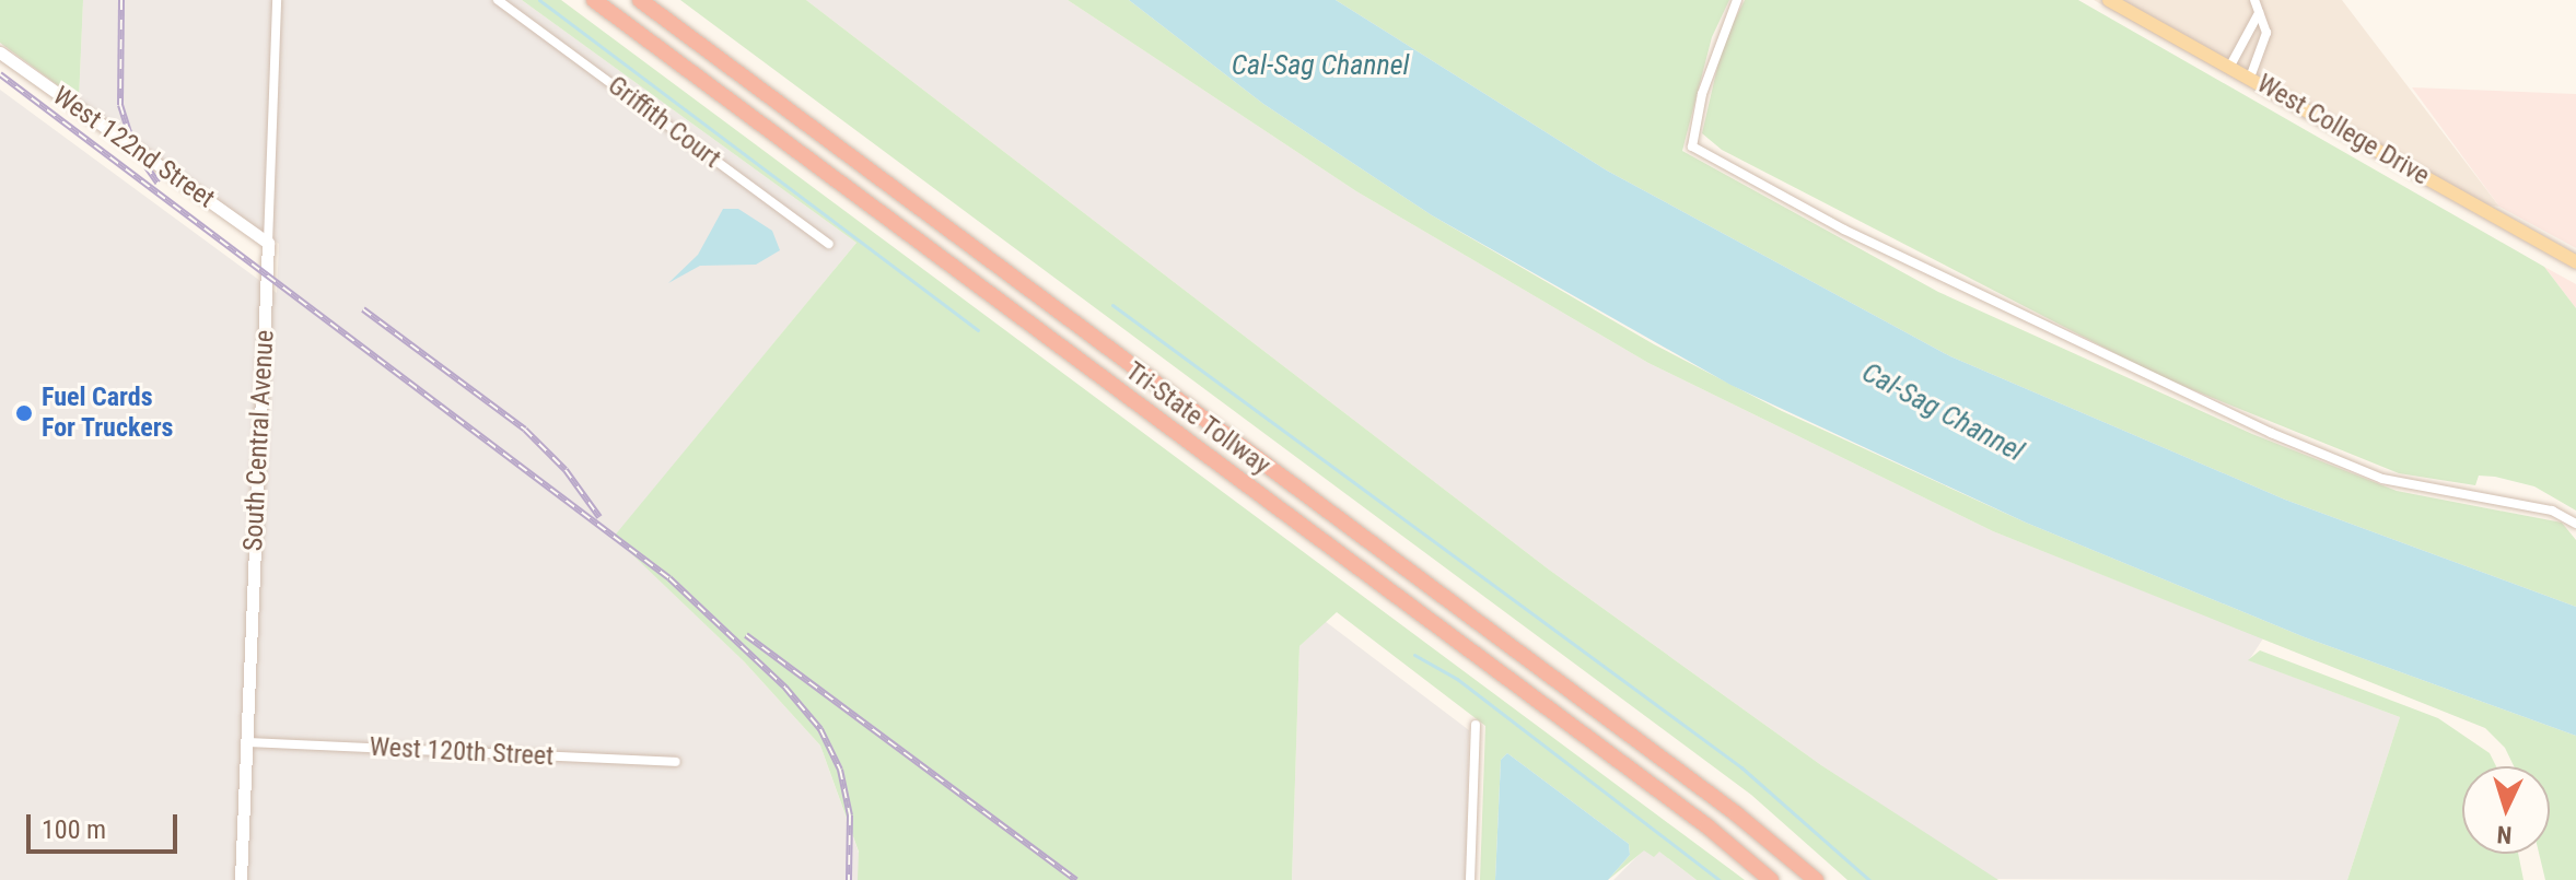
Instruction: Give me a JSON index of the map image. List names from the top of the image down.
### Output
{
  "streets": {
    "highway": ["Tri-State Tollway"],
    "main road": ["West College Drive"],
    "street": [
      "Griffith Court",
      "West 122nd Street",
      "South Central Avenue",
      "West 120th Street"
    ]
  },
  "crossings": [
    ["West 122nd Street", "South Central Avenue"],
    ["South Central Avenue", "West 120th Street"]
  ],
  "water": ["Cal-Sag Channel"],
  "places": ["Fuel Cards For Truckers"],
  "scale_bar": "100 m",
  "north": "bottom"
}
